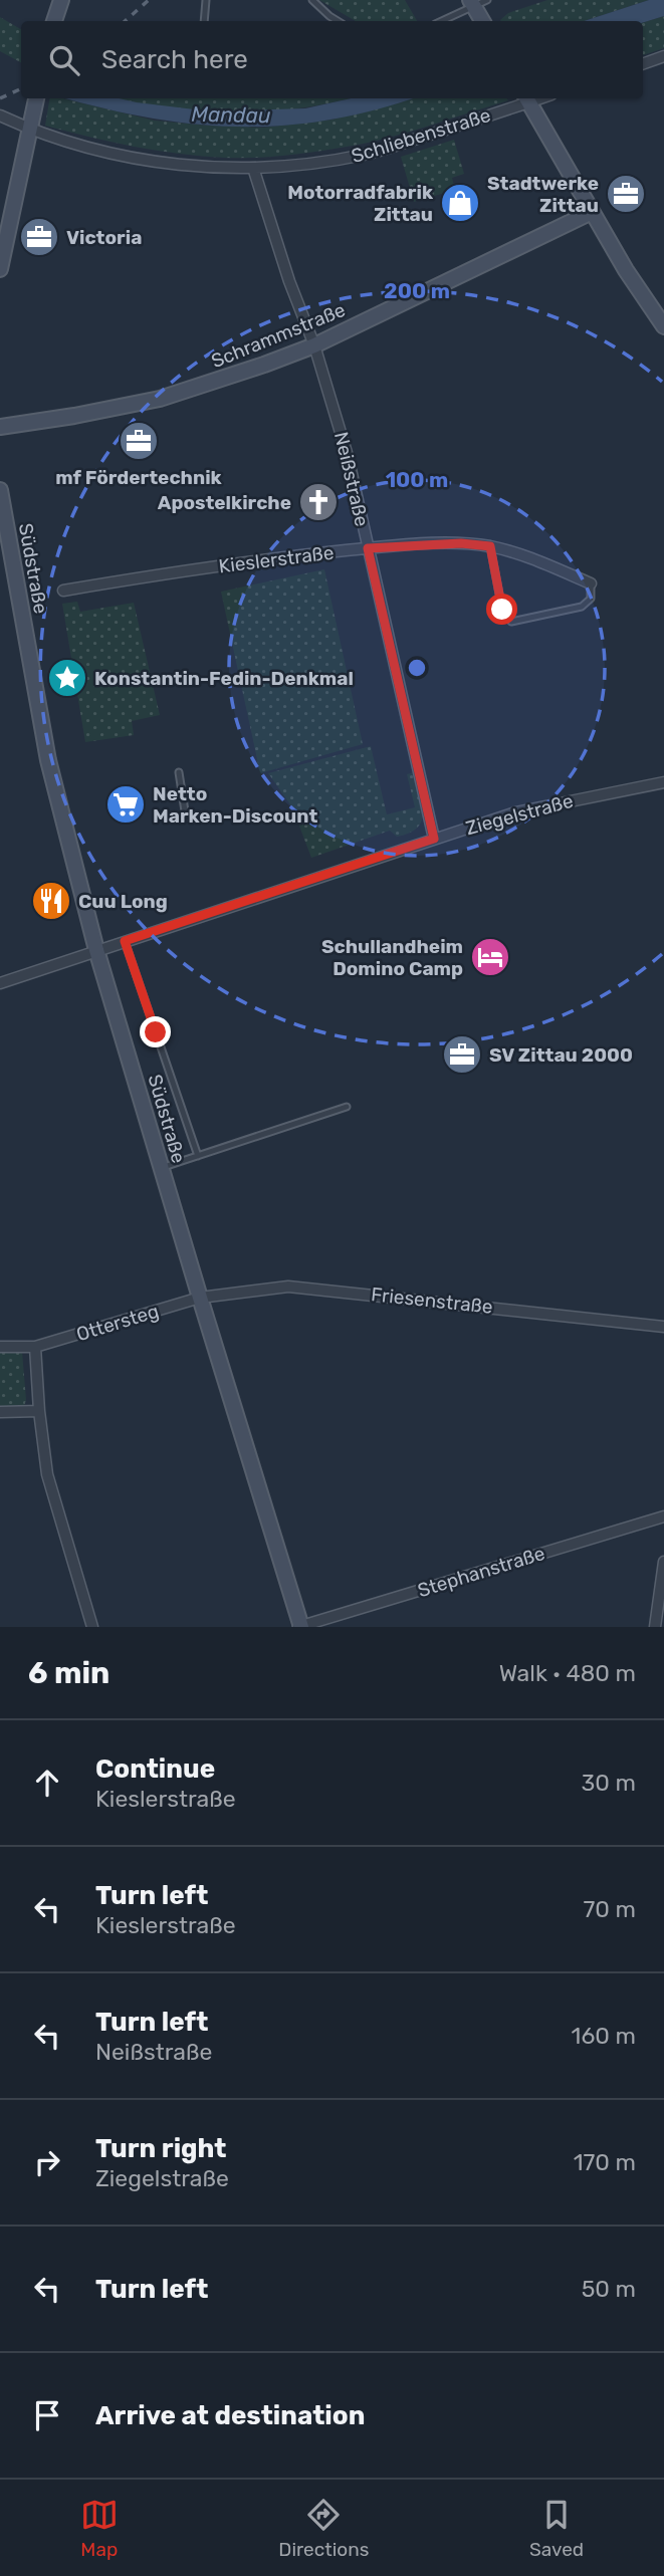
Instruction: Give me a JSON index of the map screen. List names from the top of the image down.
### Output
{
  "streets": {
    "main road": ["Schrammstraße", "Südstraße"],
    "street": [
      "Schliebenstraße",
      "Neißstraße",
      "Kieslerstraße",
      "Ziegelstraße",
      "Friesenstraße",
      "Ottersteg",
      "Stephanstraße"
    ]
  },
  "crossings": [
    ["Schliebenstraße", "Neißstraße"],
    ["Schrammstraße", "Neißstraße"],
    ["Neißstraße", "Kieslerstraße"],
    ["Neißstraße", "Ziegelstraße"],
    ["Südstraße", "Ziegelstraße"],
    ["Südstraße", "Friesenstraße"],
    ["Südstraße", "Ottersteg"],
    ["Südstraße", "Stephanstraße"],
    ["Friesenstraße", "Ottersteg"]
  ],
  "water": ["Mandau"],
  "places": {
    "office": [
      "Stadtwerke Zittau",
      "Victoria",
      "mf Fördertechnik",
      "SV Zittau 2000"
    ],
    "shop": ["Motorradfabrik Zittau"],
    "church": ["Apostelkirche"],
    "place": ["Konstantin-Fedin-Denkmal"],
    "supermarket": ["Netto Marken-Discount"],
    "restaurant": ["Cuu Long"],
    "hotel": ["Schullandheim Domino Camp"]
  },
  "page": {
    "search": "Search here",
    "heading": ["6 min", "Walk · 480 m"],
    "list": [
      ["Continue", "Kieslerstraße", "30 m"],
      ["Turn left", "Kieslerstraße", "70 m"],
      ["Turn left", "Neißstraße", "160 m"],
      ["Turn right", "Ziegelstraße", "170 m"],
      ["Turn left", "50 m"],
      "Arrive at destination"
    ],
    "nav": ["Map", "Directions", "Saved"]
  },
  "rings": ["200 m", "100 m"]
}
